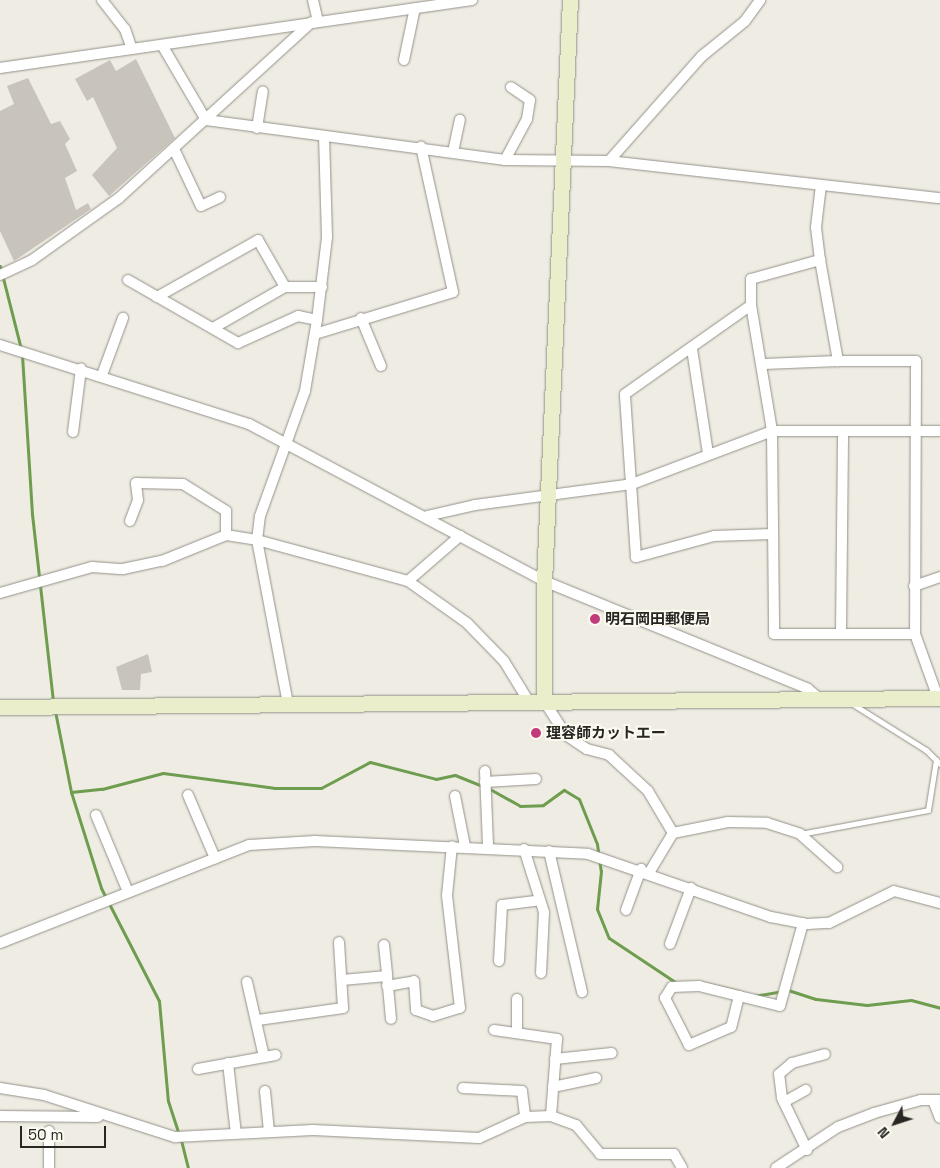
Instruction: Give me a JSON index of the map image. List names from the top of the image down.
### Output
{
  "places": ["明石岡田郵便局", "理容師カットエー"],
  "scale_bar": "50 m",
  "north": "bottom left"
}
